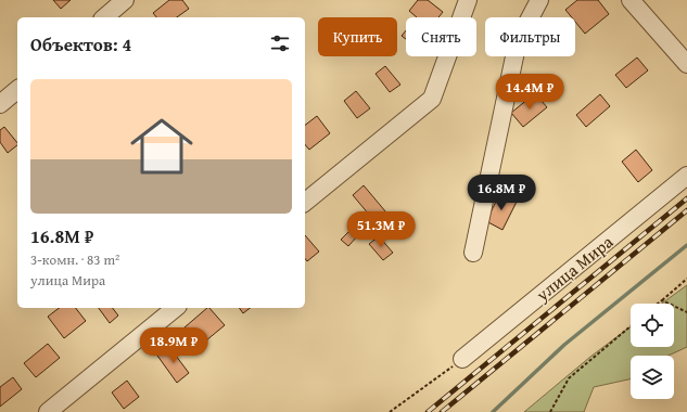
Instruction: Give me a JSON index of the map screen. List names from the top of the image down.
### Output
{
  "streets": {
    "street": ["улица Мира"]
  },
  "page": {
    "chip": ["Купить", "Снять", "Фильтры"],
    "heading": "Объектов: 4",
    "list": [
      {
        "name": "16.8M ₽",
        "note": "3-комн. · 83 m² · улица Мира"
      }
    ],
    "price": [
      "14.4M ₽",
      "16.8M ₽",
      "51.3M ₽",
      "18.9M ₽"
    ]
  }
}
